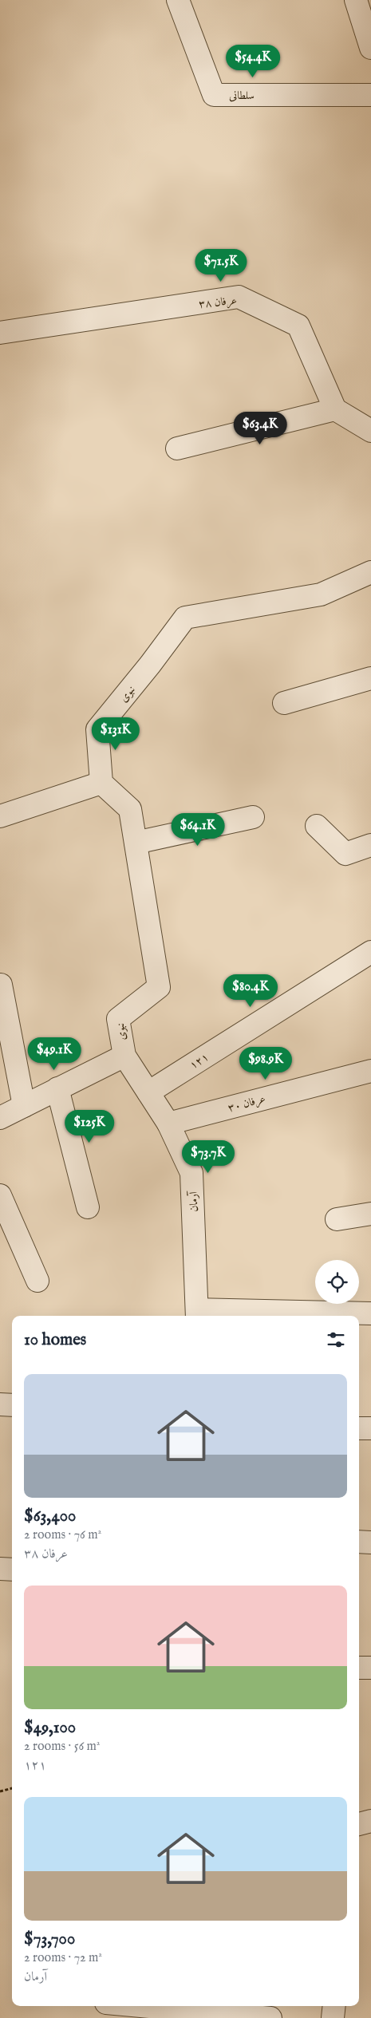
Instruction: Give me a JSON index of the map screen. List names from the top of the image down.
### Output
{
  "streets": {
    "street": [
      "سلطانی",
      "عرفان ۳۸",
      "نبوی",
      "۱۲۱",
      "عرفان ۳۰",
      "آرمان"
    ]
  },
  "crossings": [
    ["نبوی", "آرمان"],
    ["۱۲۱", "آرمان"],
    ["عرفان ۳۰", "آرمان"]
  ],
  "page": {
    "price": [
      "$54.4K",
      "$71.5K",
      "$63.4K",
      "$131K",
      "$64.1K",
      "$80.4K",
      "$49.1K",
      "$98.9K",
      "$125K",
      "$73.7K"
    ],
    "heading": "10 homes",
    "list": [
      {
        "name": "$63,400",
        "note": "2 rooms · 76 m² · عرفان ۳۸"
      },
      {
        "name": "$49,100",
        "note": "2 rooms · 56 m² · ۱۲۱"
      },
      {
        "name": "$73,700",
        "note": "2 rooms · 72 m² · آرمان"
      }
    ]
  }
}
